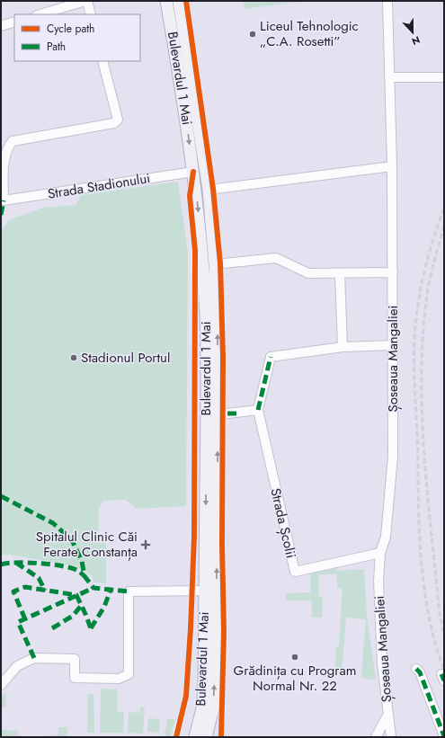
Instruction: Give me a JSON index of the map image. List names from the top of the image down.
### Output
{
  "streets": {
    "main road": ["Bulevardul 1 Mai"],
    "street": ["Strada Stadionului", "Șoseaua Mangaliei", "Strada Școlii"]
  },
  "crossings": [
    ["Bulevardul 1 Mai", "Strada Stadionului"],
    ["Șoseaua Mangaliei", "Strada Școlii"]
  ],
  "places": {
    "other": ["Liceul Tehnologic „C.A. Rosetti”", "Stadionul Portul", "Grădinița cu Program Normal Nr. 22"],
    "health": ["Spitalul Clinic Căi Ferate Constanța"]
  },
  "legend": ["Cycle path", "Path"],
  "north": "bottom"
}
